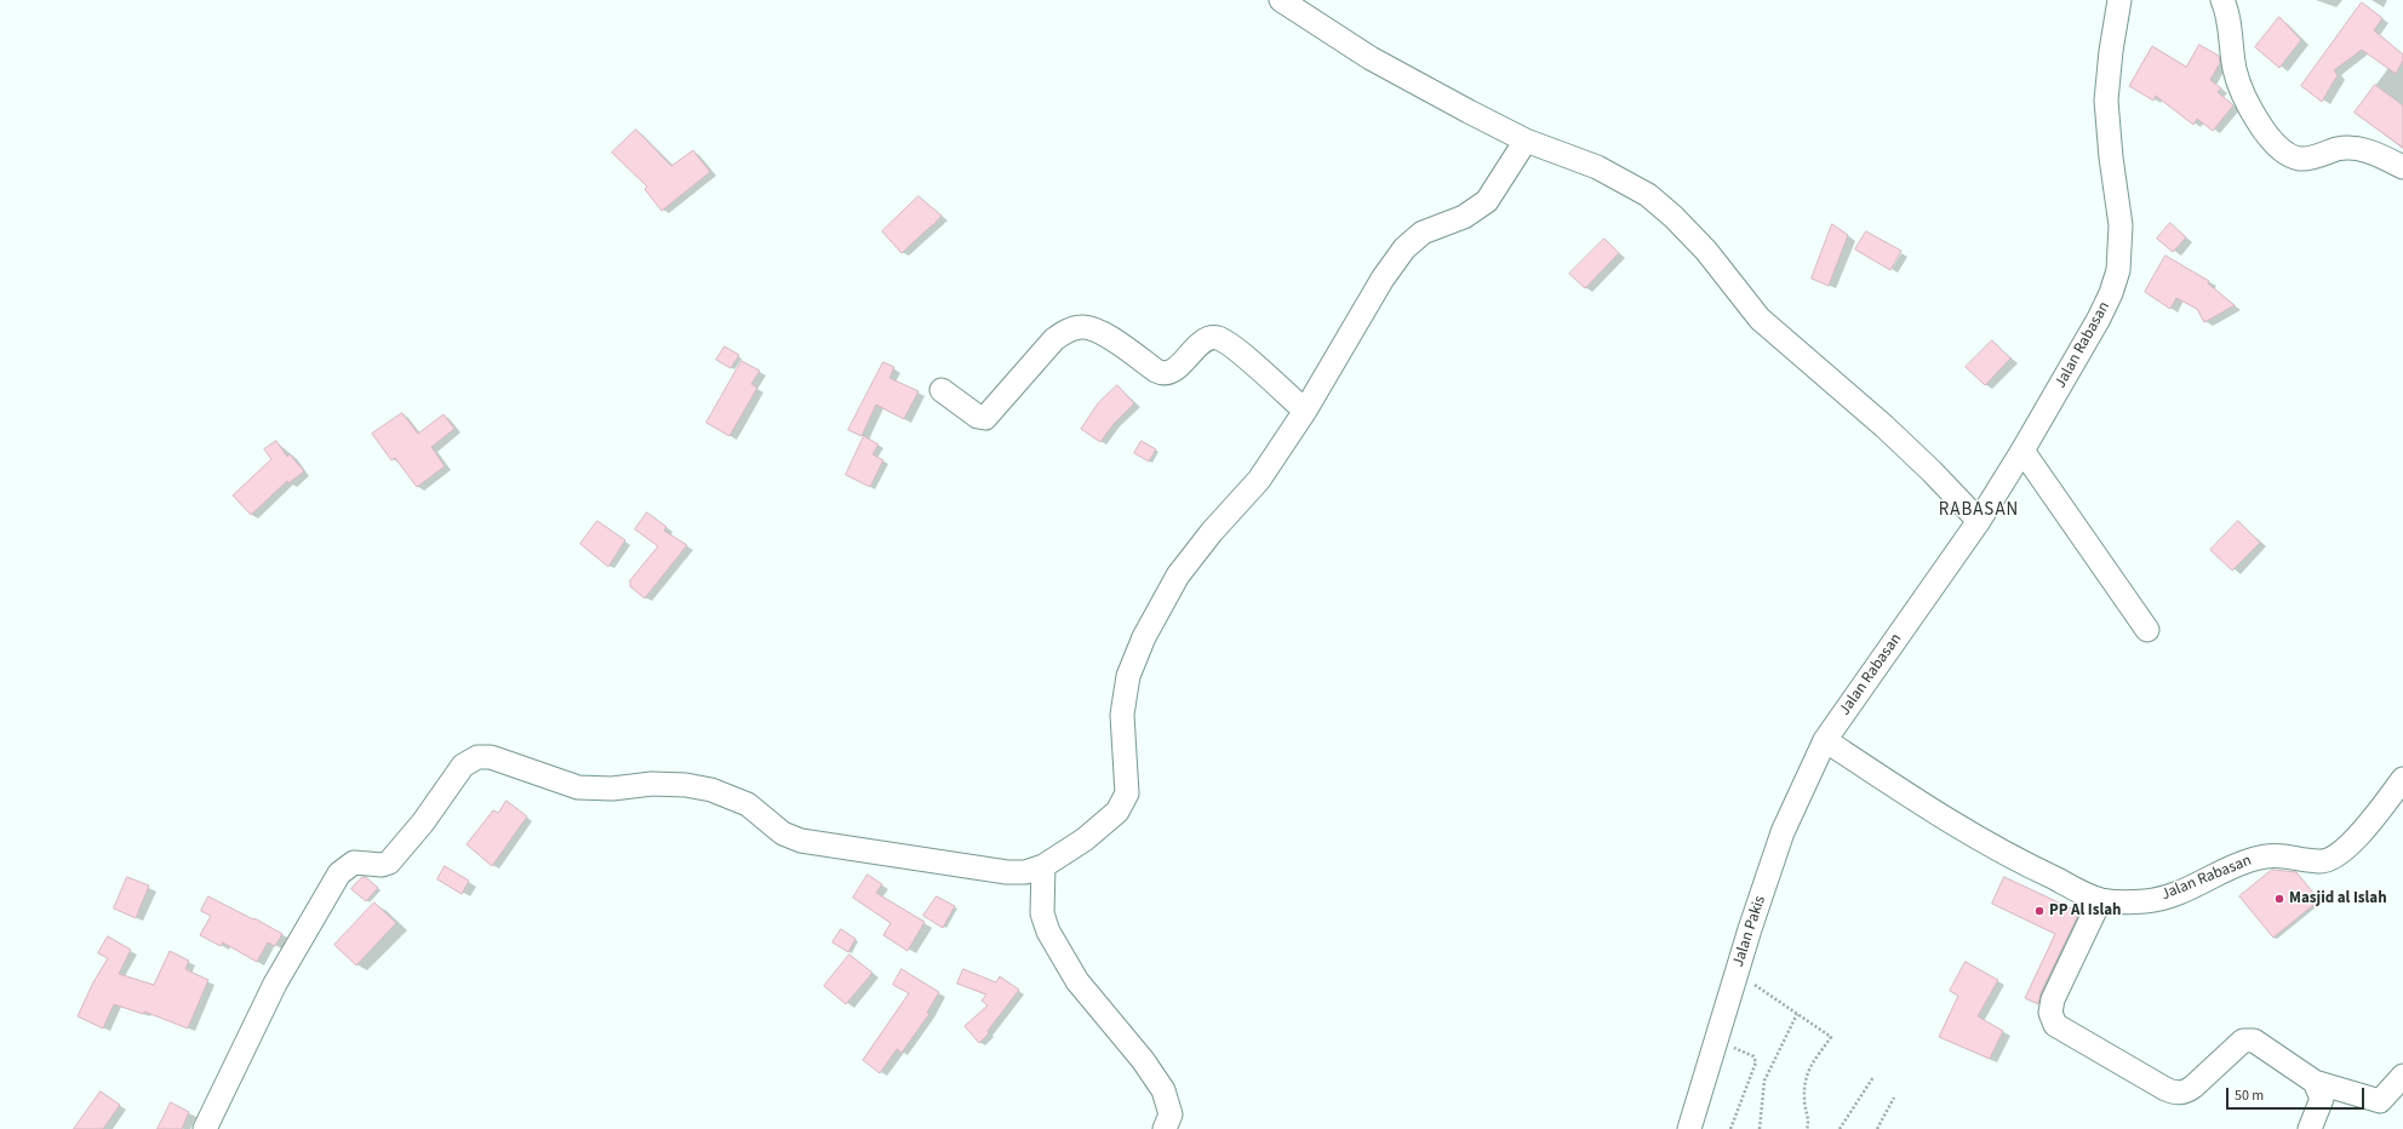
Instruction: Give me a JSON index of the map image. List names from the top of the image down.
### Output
{
  "streets": {
    "street": ["Jalan Rabasan", "Jalan Pakis"]
  },
  "crossings": [
    ["Jalan Rabasan", "Jalan Pakis"]
  ],
  "districts": ["RABASAN"],
  "places": ["Masjid al Islah", "PP Al Islah"],
  "scale_bar": "50 m"
}
